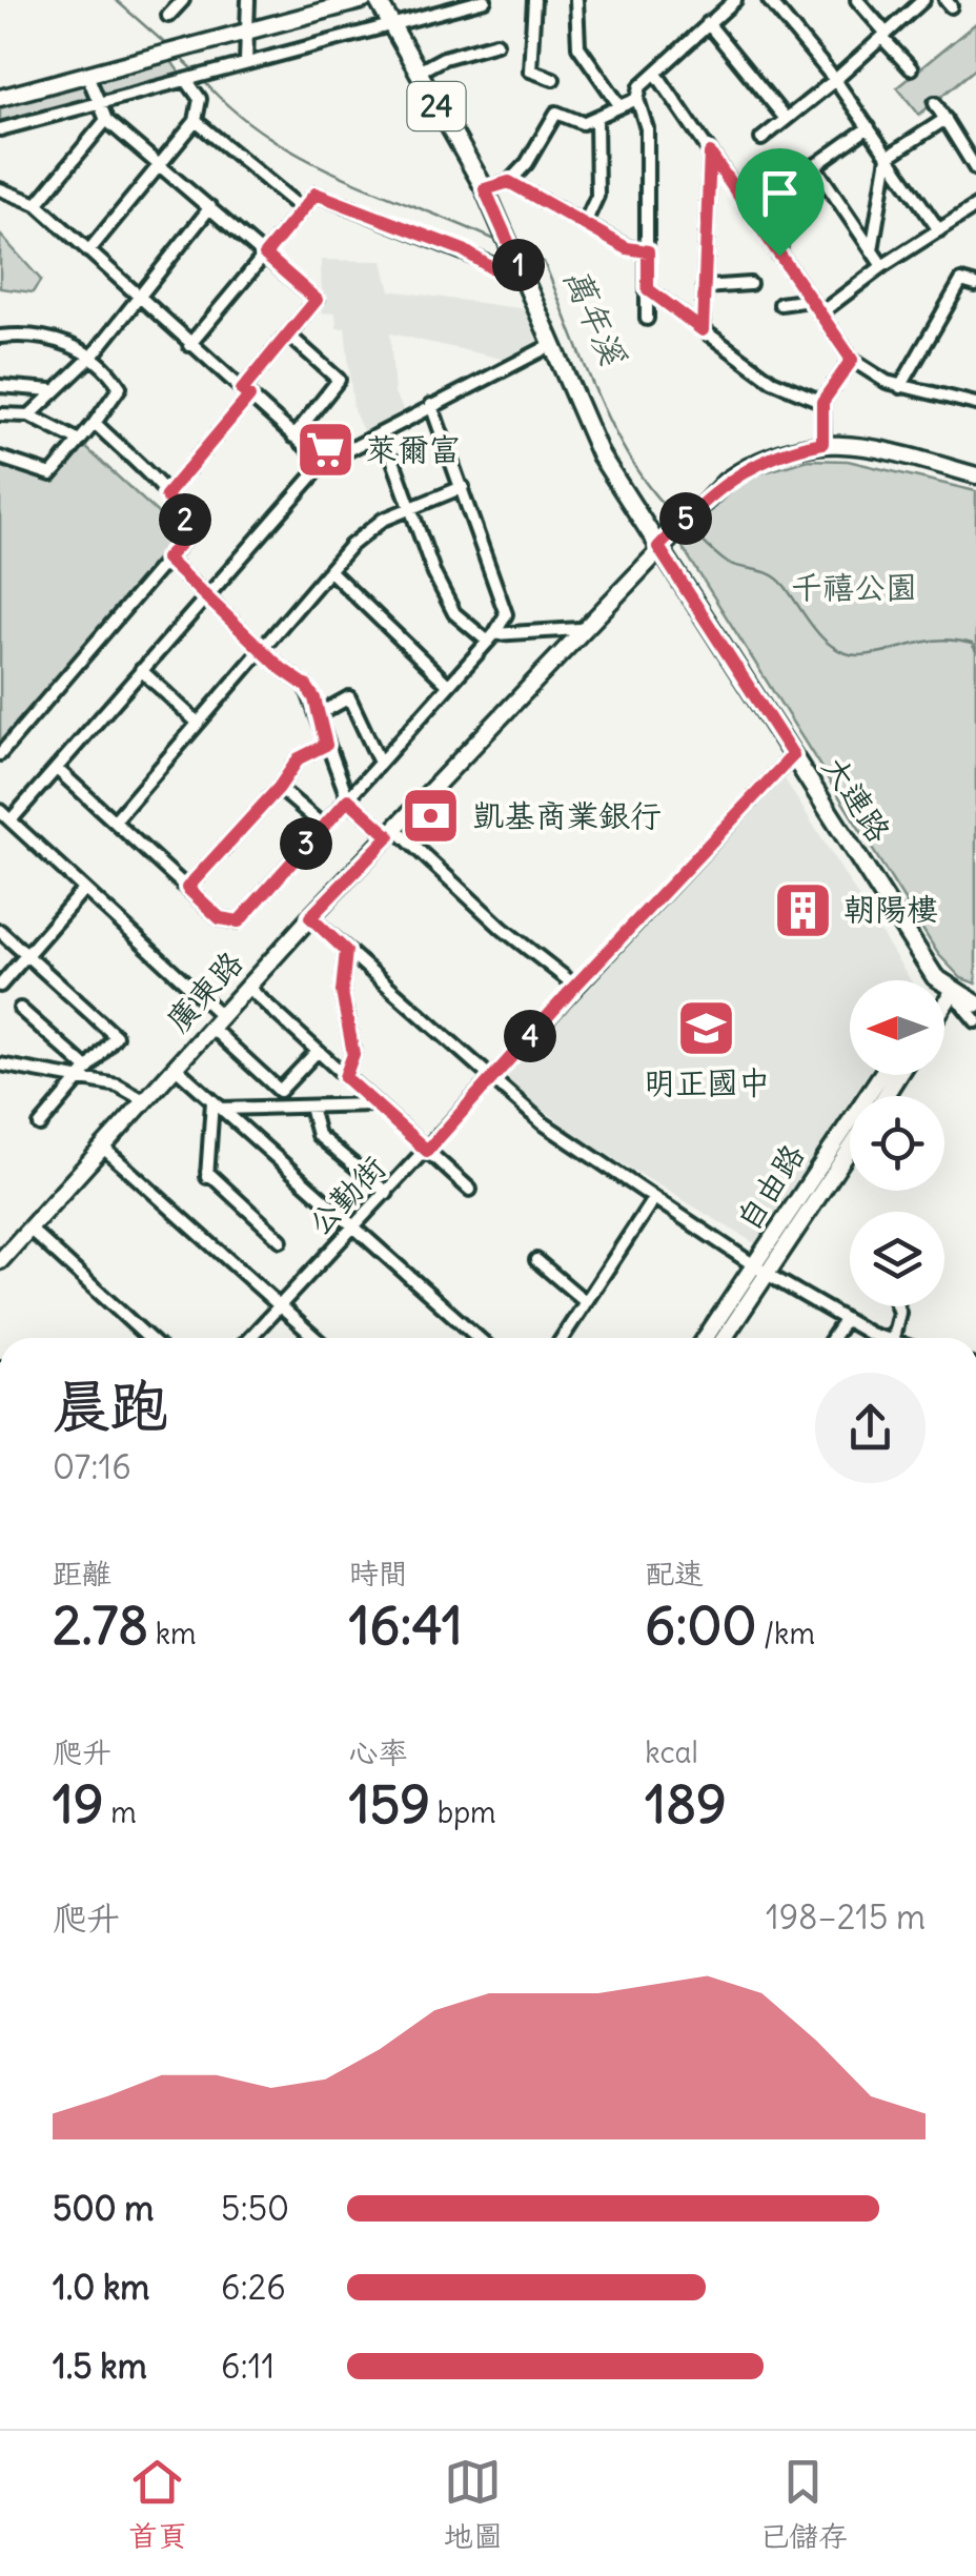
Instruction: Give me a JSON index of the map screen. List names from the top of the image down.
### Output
{
  "streets": {
    "main road": ["24", "大連路"],
    "street": ["廣東路", "自由路", "公勤街"]
  },
  "crossings": [
    ["24", "大連路"],
    ["大連路", "廣東路"],
    ["大連路", "公勤街"]
  ],
  "water": ["萬年溪"],
  "parks": ["千禧公園"],
  "places": {
    "supermarket": ["萊爾富"],
    "bank": ["凱基商業銀行"],
    "building": ["朝陽樓"],
    "school or university": ["明正國中"]
  },
  "north": "left",
  "page": {
    "pins": [
      "1",
      "5",
      "2",
      "3",
      "4"
    ],
    "heading": ["晨跑", "07:16"],
    "stats": [
      ["距離", "2.78 km"],
      ["時間", "16:41"],
      ["配速", "6:00 /km"],
      ["爬升", "19 m"],
      ["心率", "159 bpm"],
      ["kcal", "189"]
    ],
    "chart": ["爬升", "198–215 m"],
    "list": [
      {
        "name": "500 m",
        "note": "5:50"
      },
      {
        "name": "1.0 km",
        "note": "6:26"
      },
      {
        "name": "1.5 km",
        "note": "6:11"
      }
    ],
    "tabs": ["首頁", "地圖", "已儲存"]
  }
}
